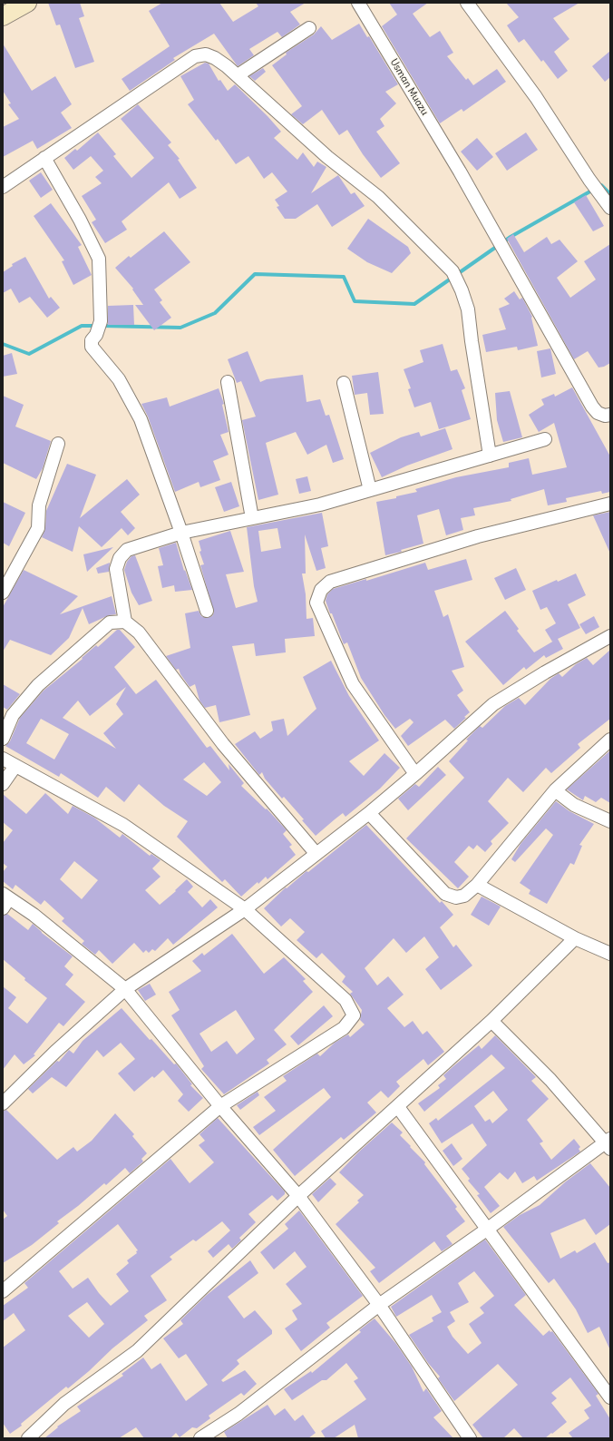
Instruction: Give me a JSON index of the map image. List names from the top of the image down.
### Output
{
  "streets": {
    "street": ["Usman Muazu"]
  }
}
